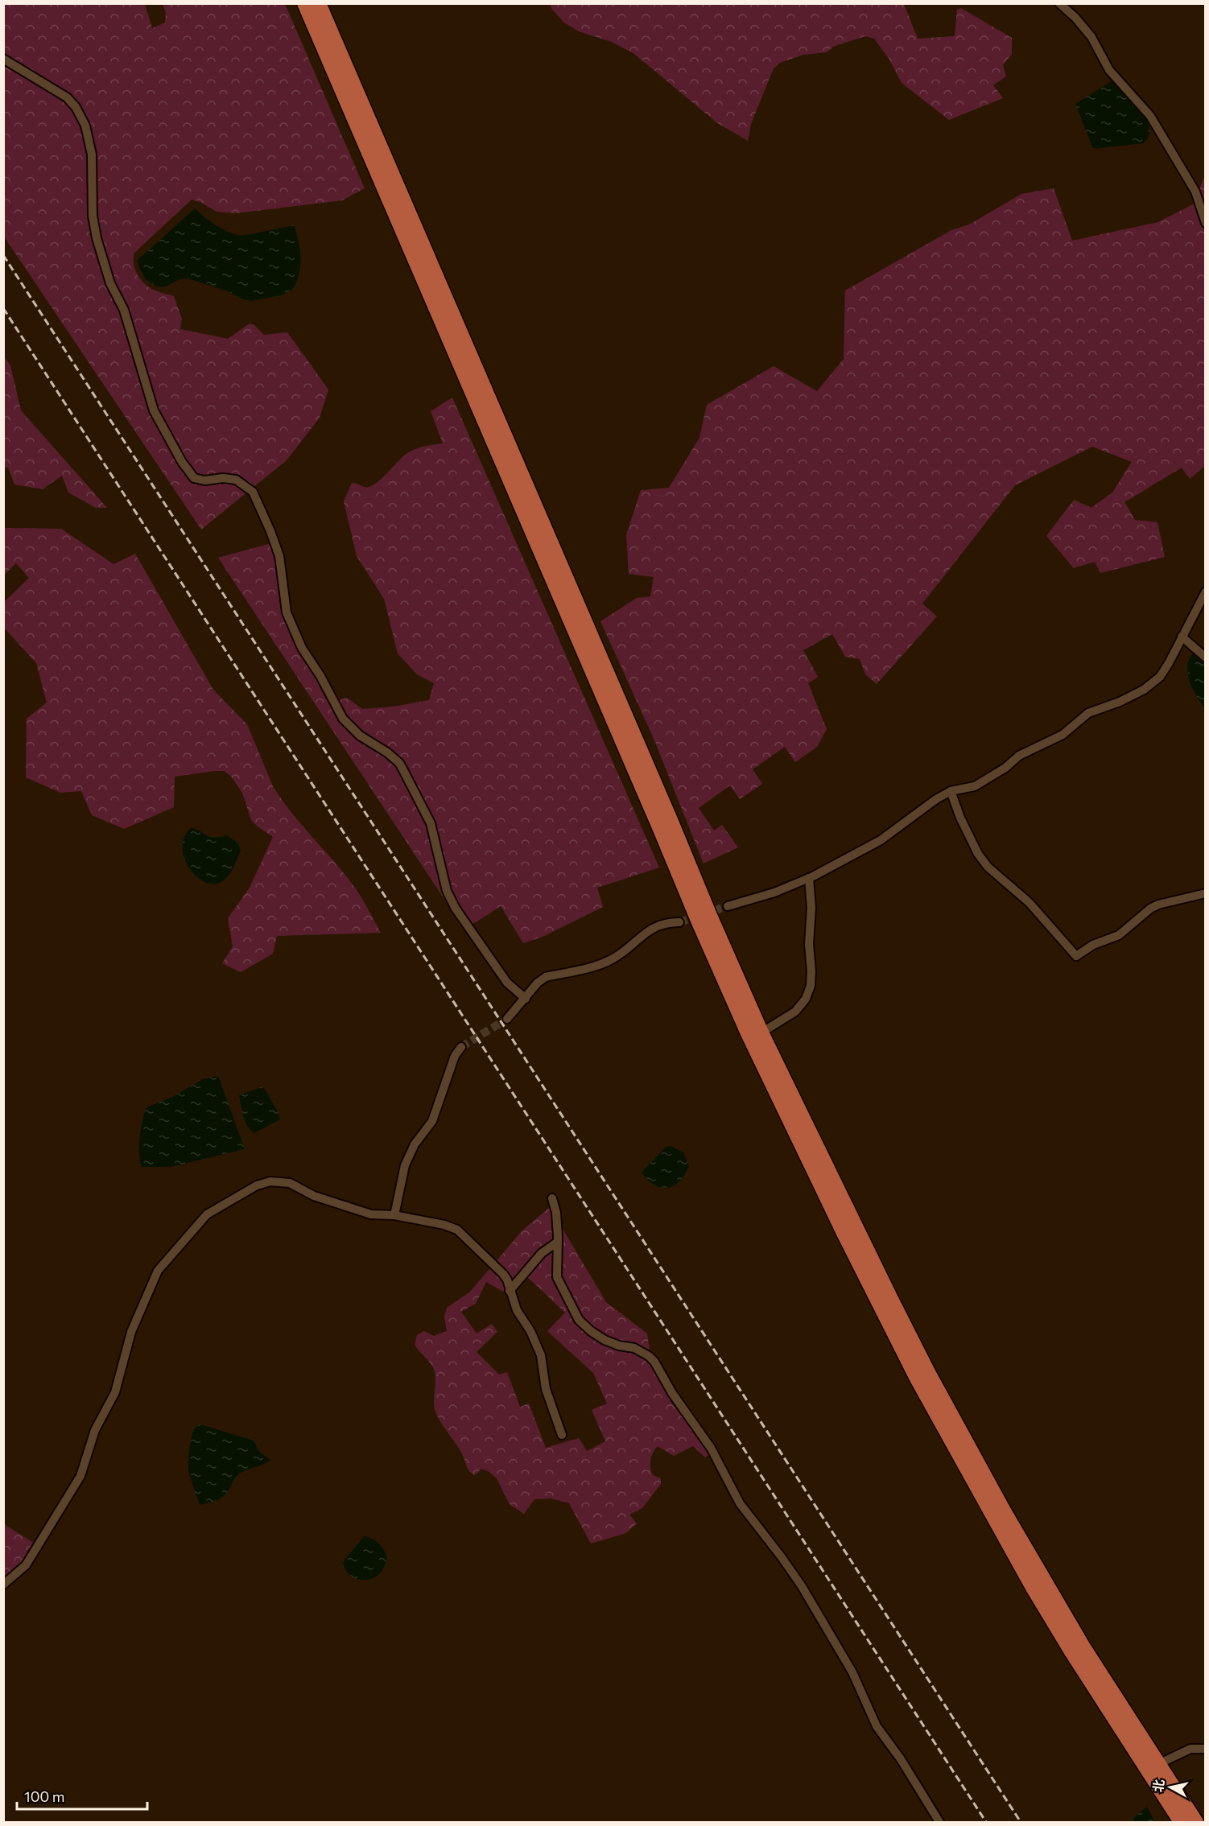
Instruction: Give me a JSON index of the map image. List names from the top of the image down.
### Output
{
  "scale_bar": "100 m",
  "north": "left"
}
